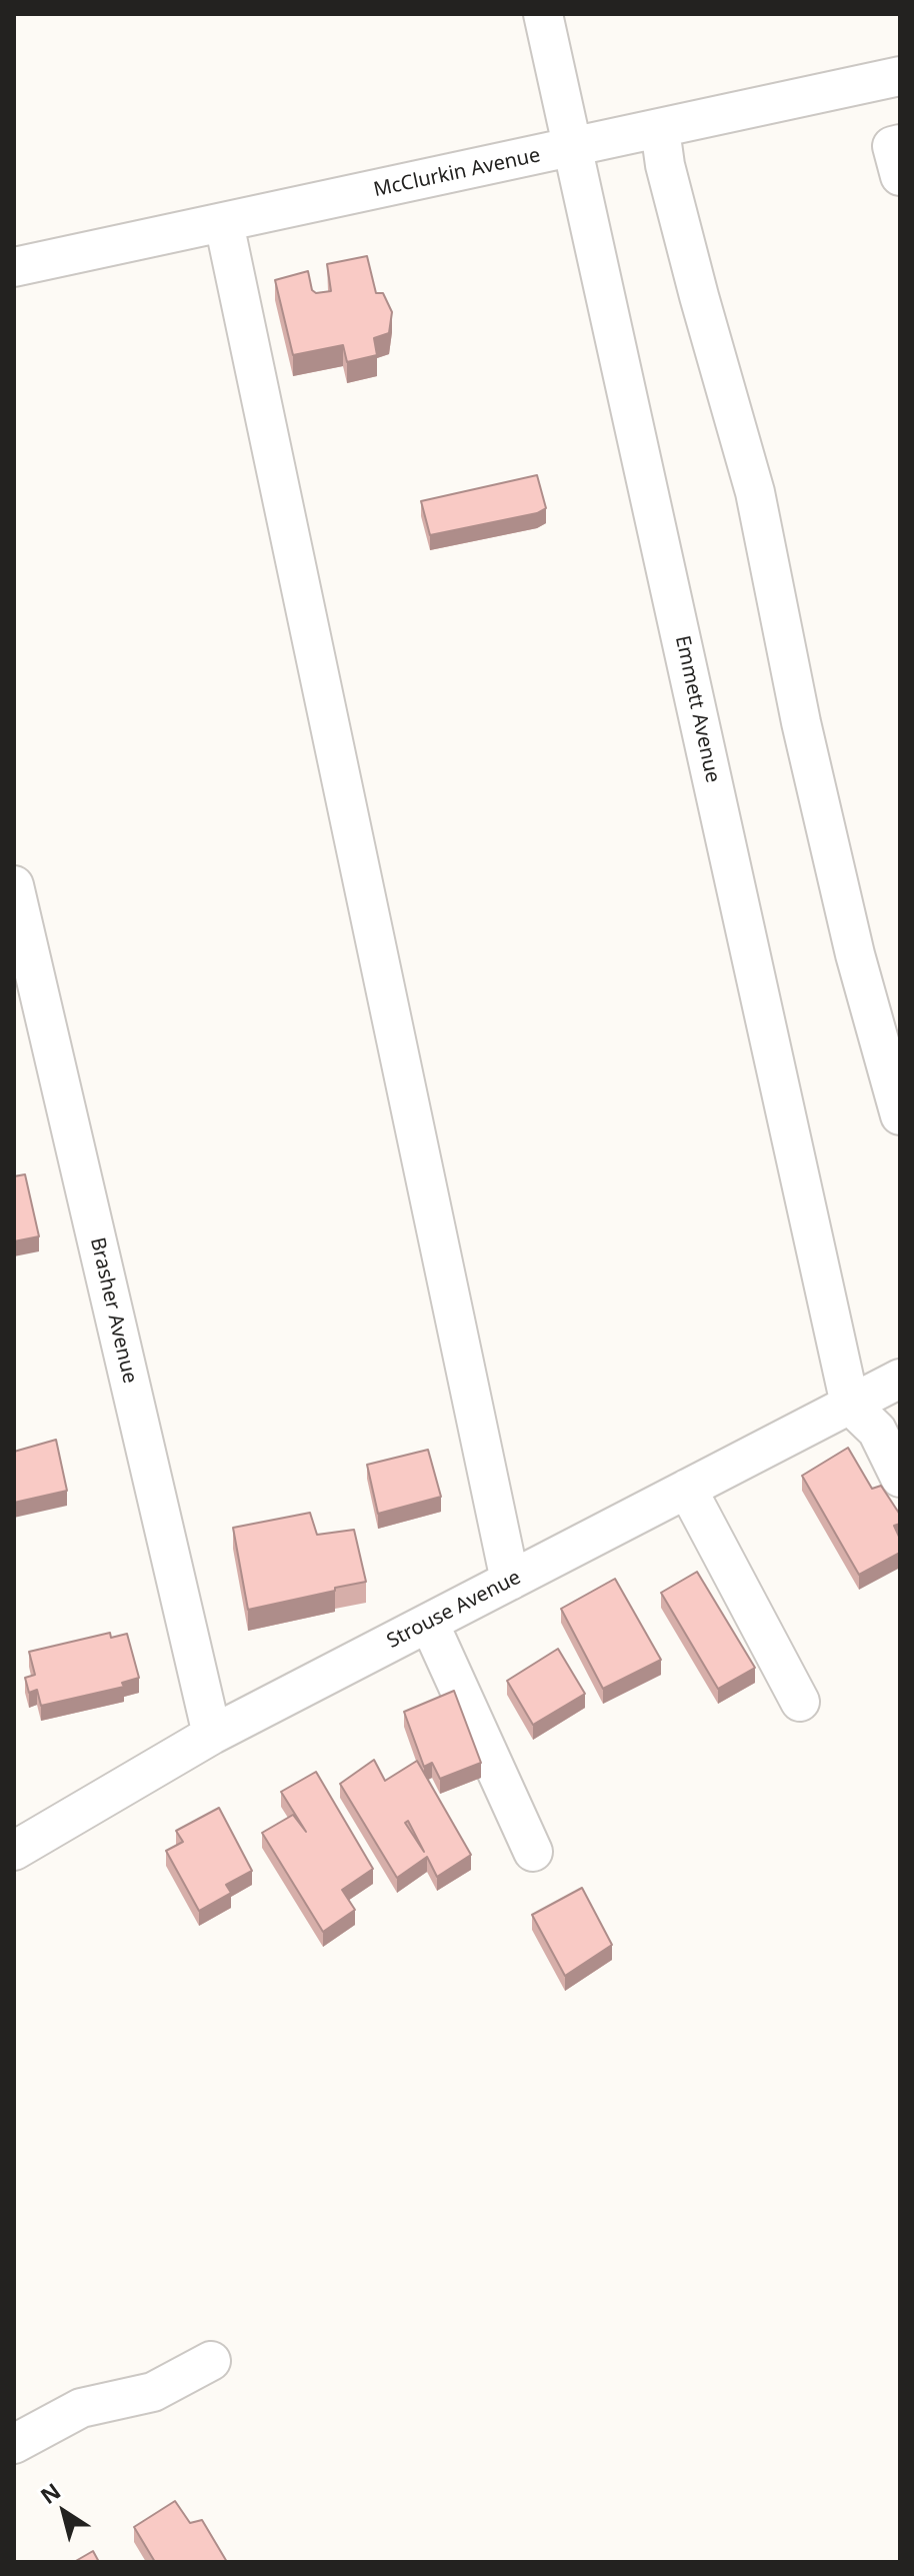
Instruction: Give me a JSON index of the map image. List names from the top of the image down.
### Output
{
  "streets": {
    "street": [
      "McClurkin Avenue",
      "Emmett Avenue",
      "Brasher Avenue",
      "Strouse Avenue"
    ]
  },
  "crossings": [
    ["McClurkin Avenue", "Emmett Avenue"],
    ["Emmett Avenue", "Strouse Avenue"],
    ["Brasher Avenue", "Strouse Avenue"]
  ],
  "north": "top left"
}
